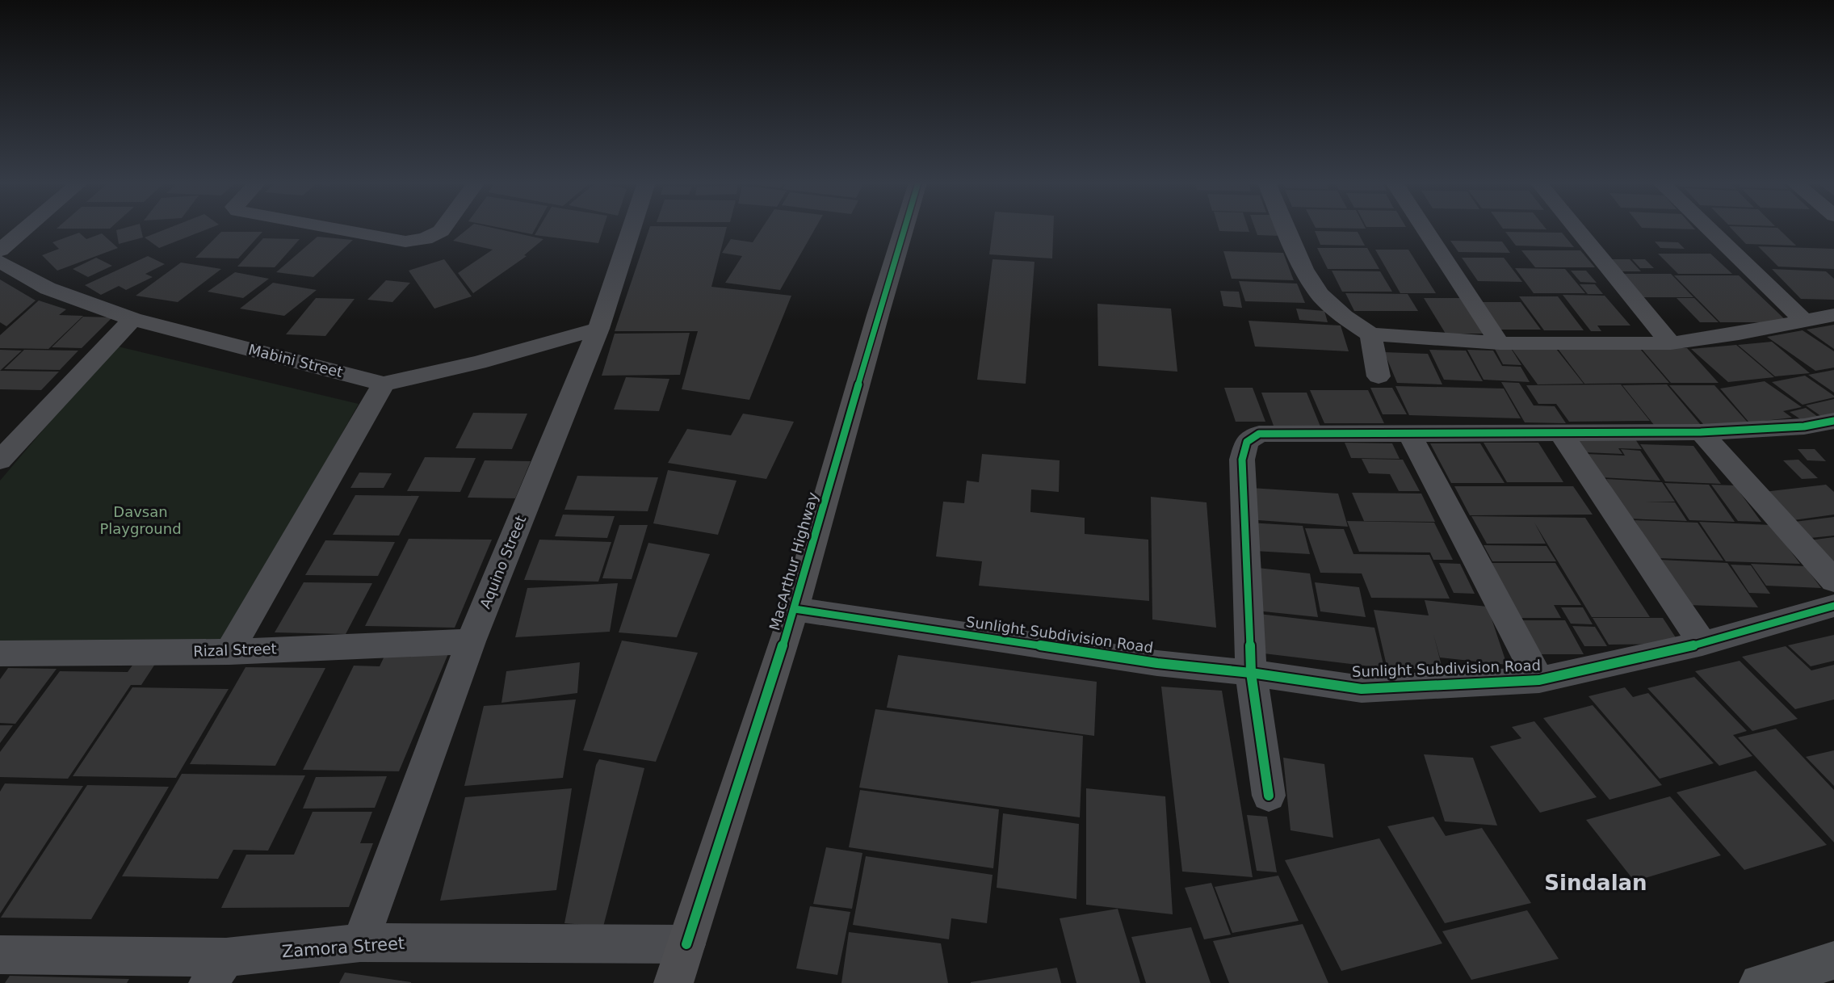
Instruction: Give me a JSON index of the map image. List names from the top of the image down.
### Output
{
  "streets": {
    "highway": ["MacArthur Highway"],
    "street": [
      "Mabini Street",
      "Aquino Street",
      "Sunlight Subdivision Road",
      "Rizal Street",
      "Zamora Street"
    ]
  },
  "crossings": [
    ["Mabini Street", "Aquino Street"],
    ["MacArthur Highway", "Sunlight Subdivision Road"],
    ["MacArthur Highway", "Zamora Street"],
    ["Aquino Street", "Rizal Street"],
    ["Aquino Street", "Zamora Street"]
  ],
  "districts": ["Sindalan"],
  "parks": ["Davsan Playground"]
}
